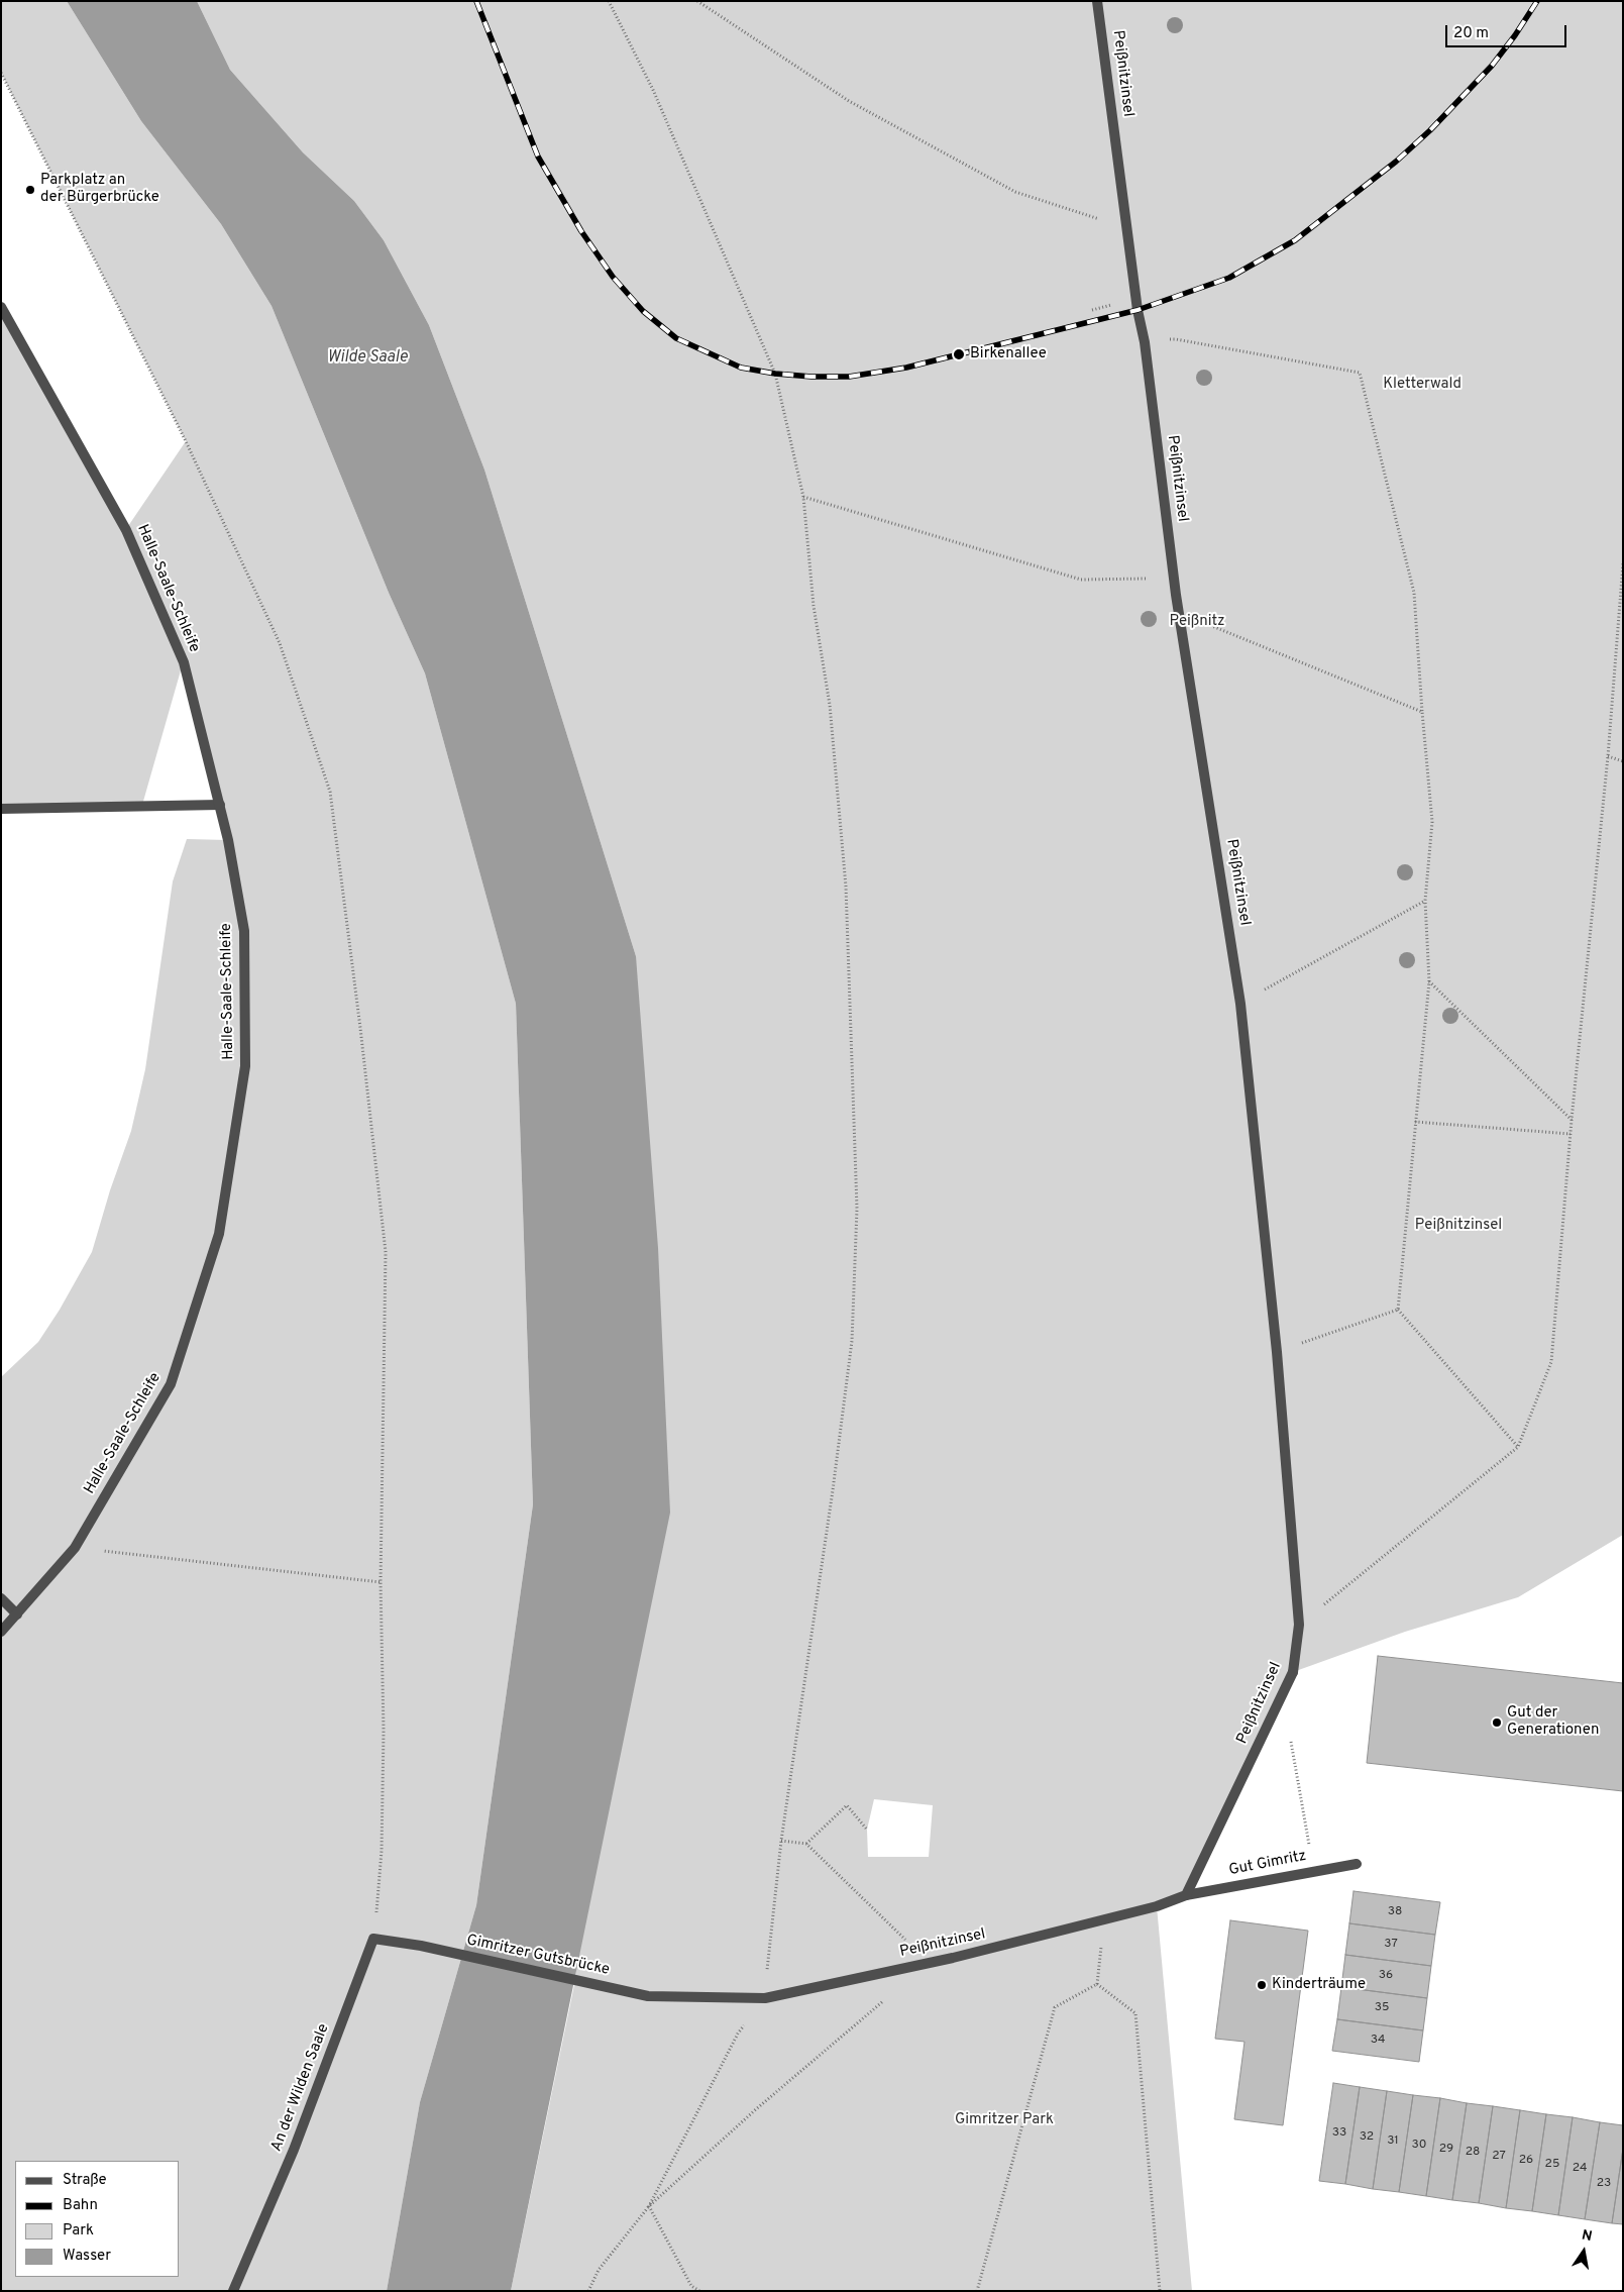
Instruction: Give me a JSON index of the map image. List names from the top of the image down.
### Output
{
  "streets": {
    "street": [
      "Peißnitzinsel",
      "Halle-Saale-Schleife",
      "Gut Gimritz",
      "Gimritzer Gutsbrücke",
      "An der Wilden Saale"
    ]
  },
  "crossings": [
    ["Peißnitzinsel", "Gut Gimritz"],
    ["Peißnitzinsel", "Gimritzer Gutsbrücke"],
    ["Gimritzer Gutsbrücke", "An der Wilden Saale"]
  ],
  "water": ["Wilde Saale"],
  "parks": [
    "Kletterwald",
    "Peißnitz",
    "Peißnitzinsel",
    "Gimritzer Park"
  ],
  "places": [
    "Parkplatz an der Bürgerbrücke",
    "Birkenallee",
    "Gut der Generationen",
    "Kinderträume"
  ],
  "house_numbers": [
    "38",
    "37",
    "36",
    "35",
    "34",
    "33",
    "32",
    "31",
    "30",
    "29",
    "28",
    "27",
    "26",
    "25",
    "24",
    "23"
  ],
  "legend": [
    "Straße",
    "Bahn",
    "Park",
    "Wasser"
  ],
  "scale_bar": "20 m",
  "north": "top"
}
